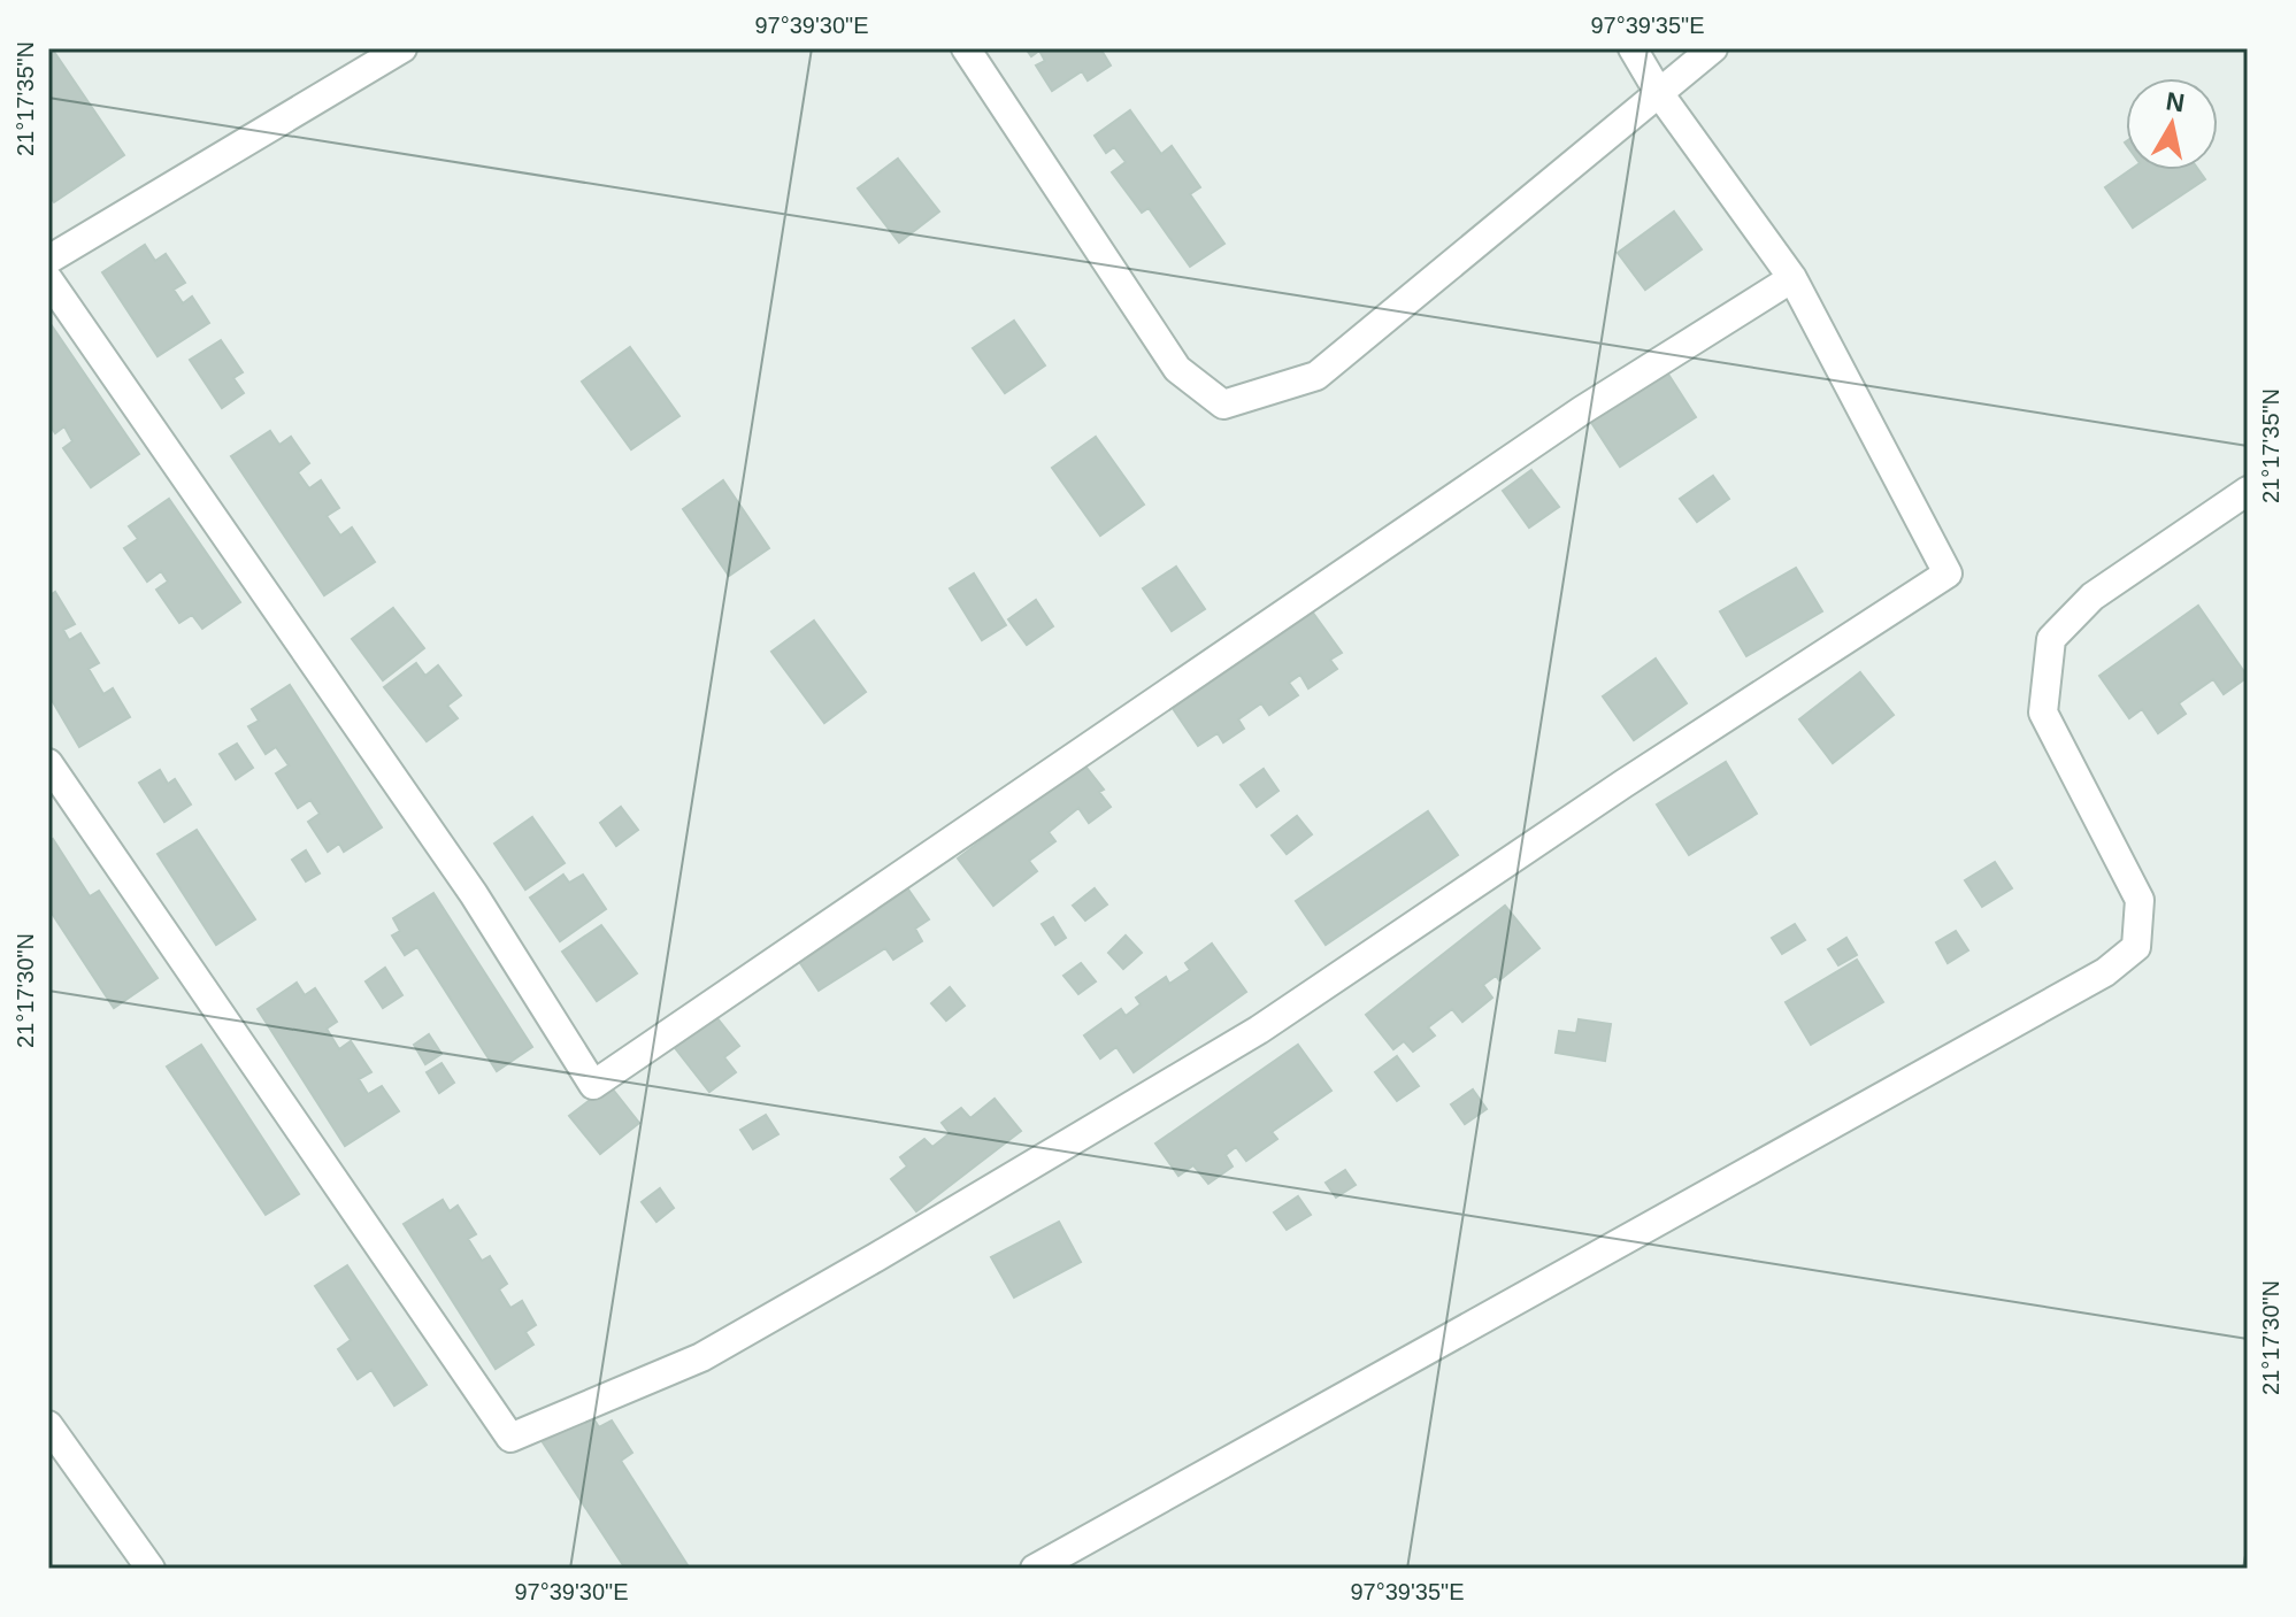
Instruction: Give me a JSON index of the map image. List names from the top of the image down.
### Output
{
  "north": "top",
  "coordinates": [
    "97°39'30\"E",
    "97°39'35\"E",
    "21°17'35\"N",
    "21°17'30\"N"
  ]
}
